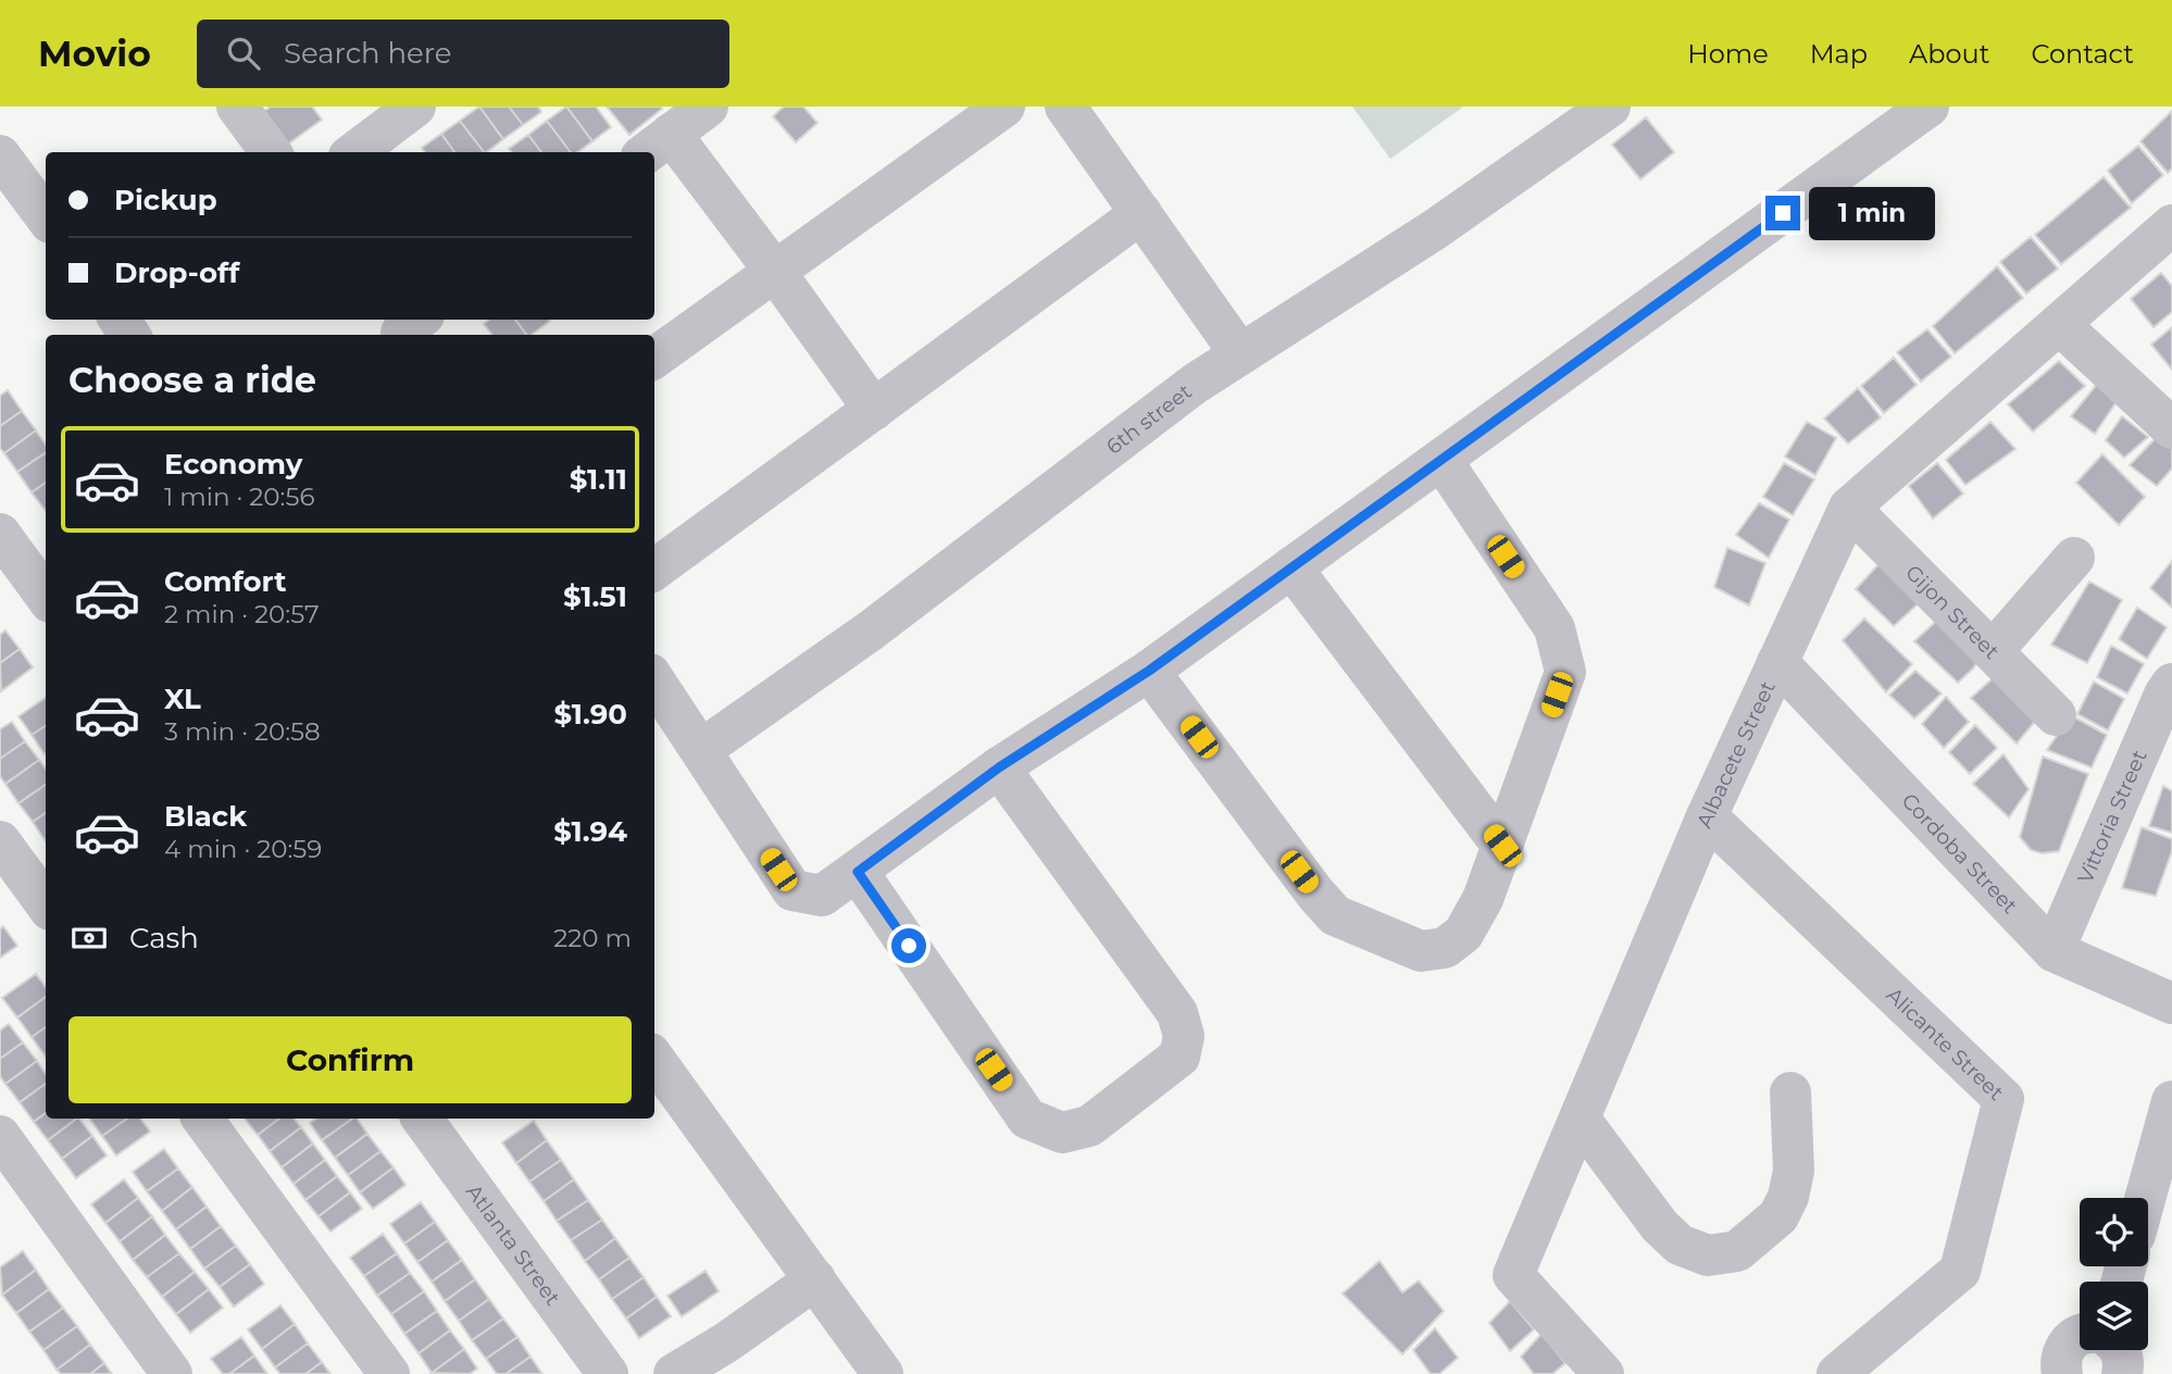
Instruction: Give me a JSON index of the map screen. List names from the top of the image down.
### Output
{
  "streets": {
    "street": [
      "6th street",
      "Gijon Street",
      "Albacete Street",
      "Vittoria Street",
      "Cordoba Street",
      "Alicante Street",
      "Atlanta Street"
    ]
  },
  "crossings": [
    ["Gijon Street", "Albacete Street"],
    ["Albacete Street", "Cordoba Street"],
    ["Albacete Street", "Alicante Street"],
    ["Vittoria Street", "Cordoba Street"]
  ],
  "page": {
    "header": "Movio",
    "search": "Search here",
    "nav": [
      "Home",
      "Map",
      "About",
      "Contact"
    ],
    "banner": ["Pickup", "Drop-off"],
    "bubble": "1 min",
    "heading": "Choose a ride",
    "list": [
      {
        "name": "Economy",
        "note": "1 min · 20:56",
        "value": "$1.11"
      },
      {
        "name": "Comfort",
        "note": "2 min · 20:57",
        "value": "$1.51"
      },
      {
        "name": "XL",
        "note": "3 min · 20:58",
        "value": "$1.90"
      },
      {
        "name": "Black",
        "note": "4 min · 20:59",
        "value": "$1.94"
      }
    ],
    "pay": ["Cash", "220 m"],
    "buttons": "Confirm"
  }
}
